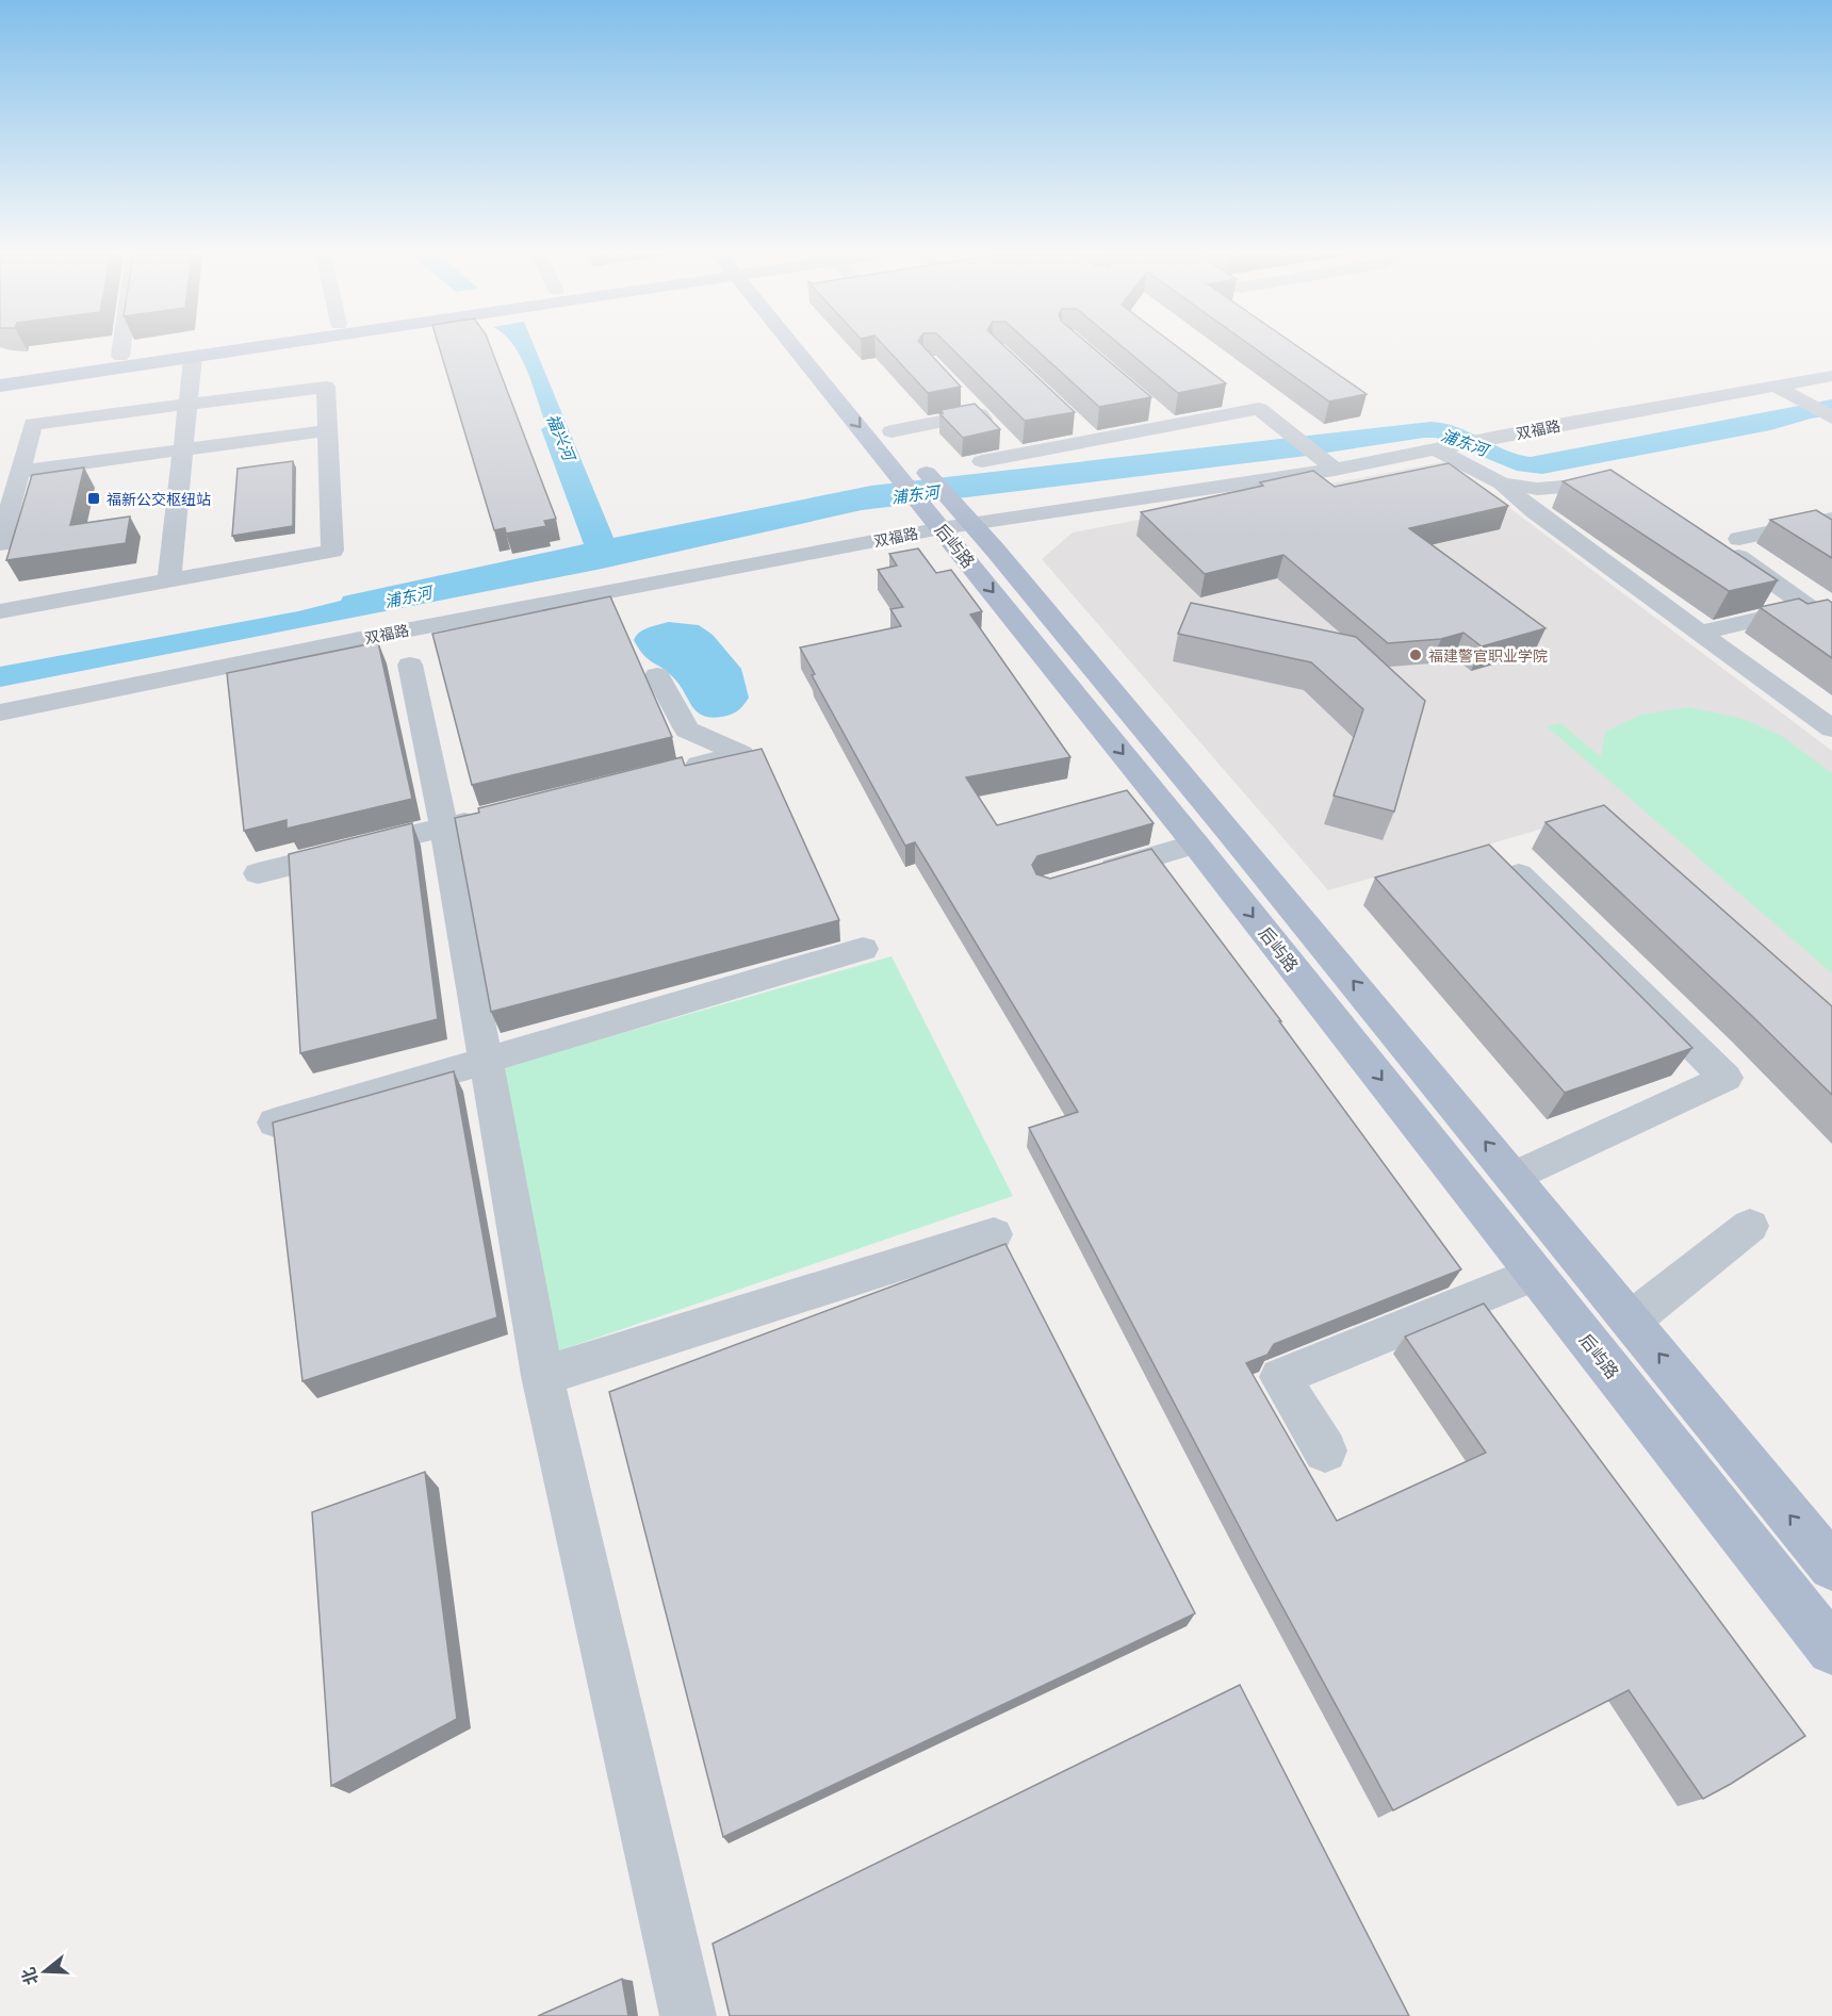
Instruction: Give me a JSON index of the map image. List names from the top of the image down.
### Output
{
  "streets": {
    "main road": ["后屿路"],
    "street": ["双福路"]
  },
  "crossings": [
    ["双福路", "后屿路"]
  ],
  "water": ["福兴河", "浦东河"],
  "places": {
    "transit": ["福新公交枢纽站"],
    "other": ["福建警官职业学院"]
  },
  "north": "left"
}
